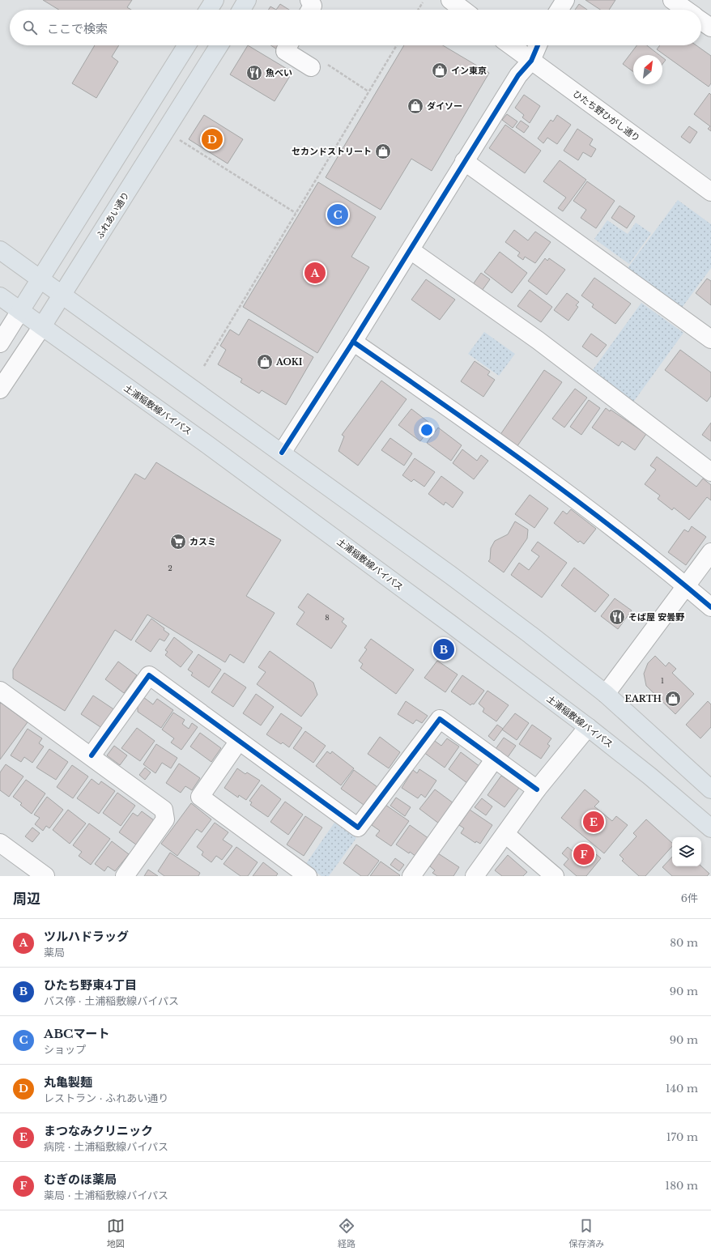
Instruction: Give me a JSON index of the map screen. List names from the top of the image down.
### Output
{
  "streets": {
    "main road": ["ふれあい通り", "土浦稲敷線バイパス"],
    "street": ["ひたち野ひがし通り"]
  },
  "crossings": [
    ["ふれあい通り", "土浦稲敷線バイパス"]
  ],
  "places": {
    "shop": [
      "イン東京",
      "ダイソー",
      "セカンドストリート",
      "AOKI",
      "EARTH"
    ],
    "restaurant": ["魚べい", "そば屋 安曇野"],
    "supermarket": ["カスミ"]
  },
  "house_numbers": ["2", "8", "1"],
  "north": "top right",
  "page": {
    "search": "ここで検索",
    "pins": [
      "D",
      "C",
      "A",
      "B",
      "E",
      "F"
    ],
    "heading": ["周辺", "6件"],
    "list": [
      {
        "mark": "A",
        "name": "ツルハドラッグ",
        "note": "薬局",
        "value": "80 m"
      },
      {
        "mark": "B",
        "name": "ひたち野東4丁目",
        "note": "バス停 · 土浦稲敷線バイパス",
        "value": "90 m"
      },
      {
        "mark": "C",
        "name": "ABCマート",
        "note": "ショップ",
        "value": "90 m"
      },
      {
        "mark": "D",
        "name": "丸亀製麺",
        "note": "レストラン · ふれあい通り",
        "value": "140 m"
      },
      {
        "mark": "E",
        "name": "まつなみクリニック",
        "note": "病院 · 土浦稲敷線バイパス",
        "value": "170 m"
      },
      {
        "mark": "F",
        "name": "むぎのほ薬局",
        "note": "薬局 · 土浦稲敷線バイパス",
        "value": "180 m"
      }
    ],
    "nav": ["地図", "経路", "保存済み"]
  }
}
